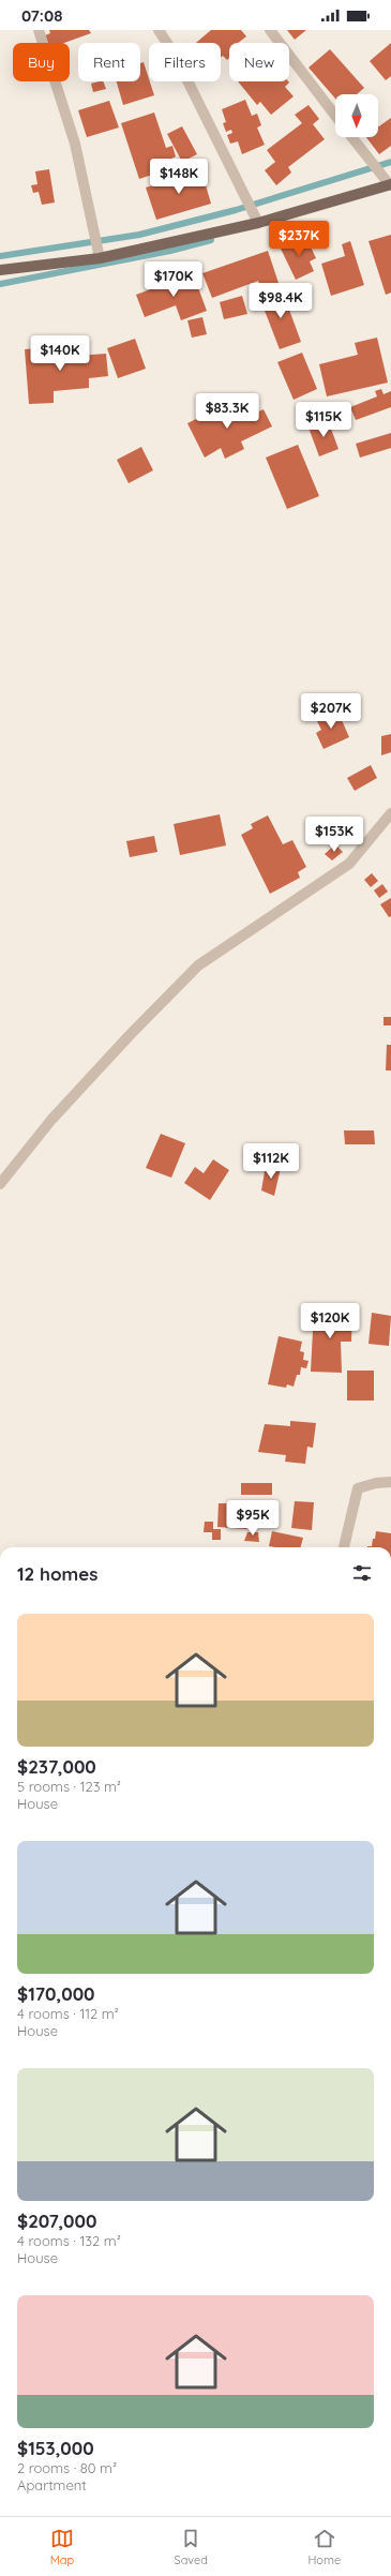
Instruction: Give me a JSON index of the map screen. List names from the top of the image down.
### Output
{
  "north": "bottom",
  "page": {
    "status": "07:08",
    "chip": [
      "Buy",
      "Rent",
      "Filters",
      "New"
    ],
    "price": [
      "$148K",
      "$237K",
      "$170K",
      "$98.4K",
      "$140K",
      "$83.3K",
      "$115K",
      "$207K",
      "$153K",
      "$112K",
      "$120K",
      "$95K"
    ],
    "heading": "12 homes",
    "list": [
      {
        "name": "$237,000",
        "note": "5 rooms · 123 m² · House"
      },
      {
        "name": "$170,000",
        "note": "4 rooms · 112 m² · House"
      },
      {
        "name": "$207,000",
        "note": "4 rooms · 132 m² · House"
      },
      {
        "name": "$153,000",
        "note": "2 rooms · 80 m² · Apartment"
      }
    ],
    "tabs": ["Map", "Saved", "Home"]
  }
}
